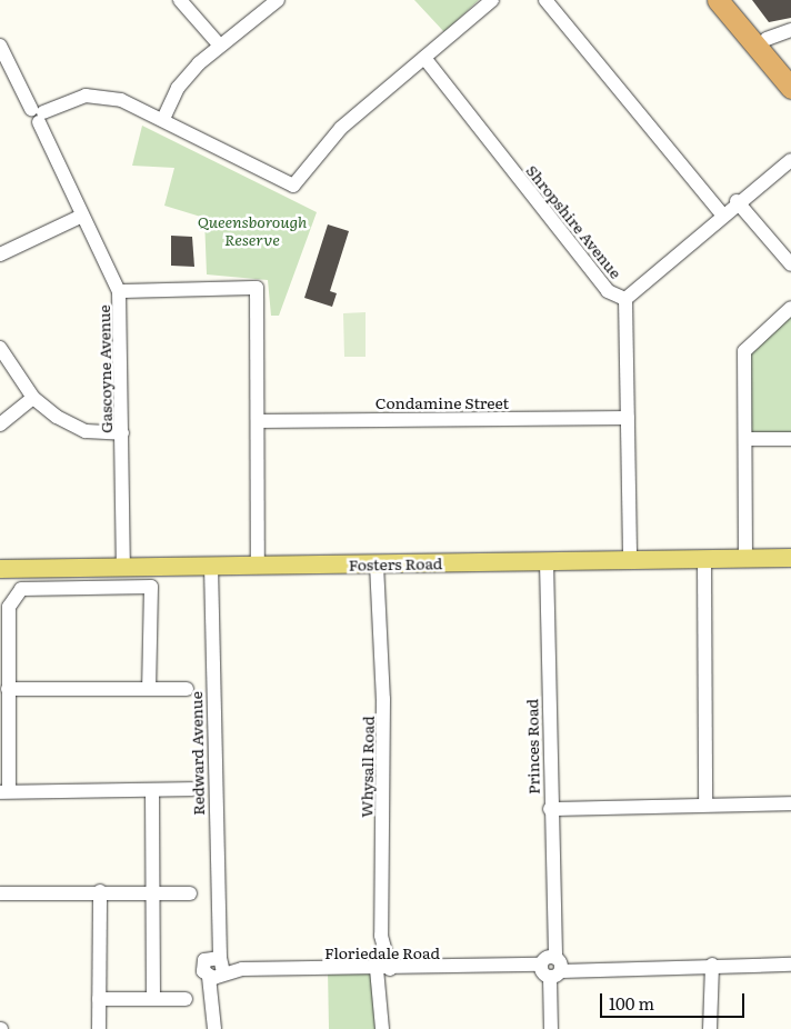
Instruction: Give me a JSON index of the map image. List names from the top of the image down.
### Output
{
  "streets": {
    "main road": ["Fosters Road"],
    "street": [
      "Shropshire Avenue",
      "Gascoyne Avenue",
      "Condamine Street",
      "Princes Road",
      "Redward Avenue",
      "Whysall Road",
      "Floriedale Road"
    ]
  },
  "crossings": [
    ["Shropshire Avenue", "Condamine Street"],
    ["Shropshire Avenue", "Fosters Road"],
    ["Gascoyne Avenue", "Fosters Road"],
    ["Fosters Road", "Princes Road"],
    ["Fosters Road", "Redward Avenue"],
    ["Fosters Road", "Whysall Road"],
    ["Princes Road", "Floriedale Road"],
    ["Redward Avenue", "Floriedale Road"],
    ["Whysall Road", "Floriedale Road"]
  ],
  "parks": ["Queensborough Reserve"],
  "scale_bar": "100 m"
}
